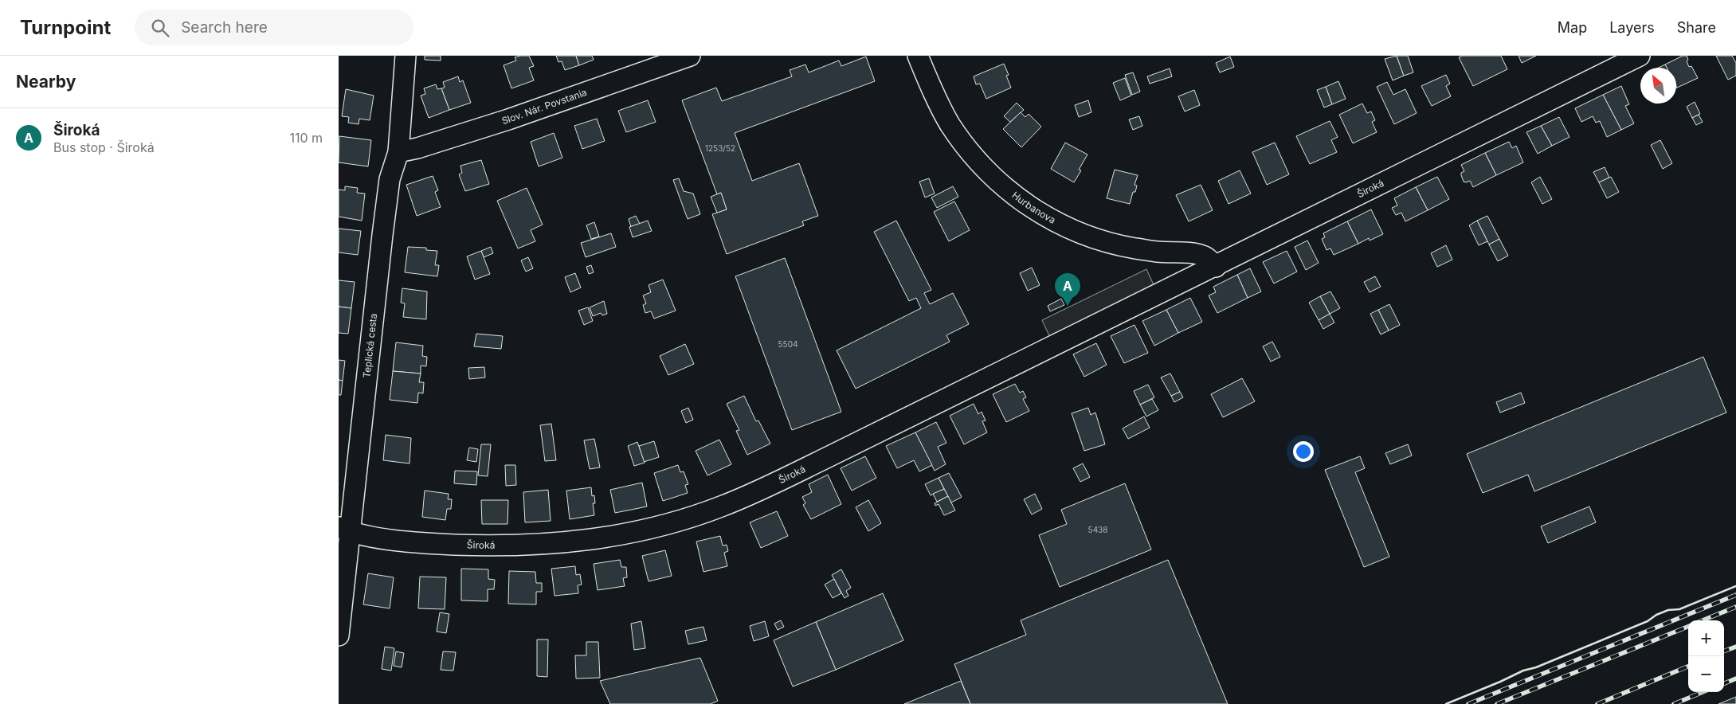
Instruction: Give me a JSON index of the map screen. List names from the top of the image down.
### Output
{
  "streets": {
    "street": [
      "Slov. Nár. Povstania",
      "Široká",
      "Hurbanova",
      "Teplická cesta"
    ]
  },
  "crossings": [
    ["Slov. Nár. Povstania", "Teplická cesta"],
    ["Široká", "Hurbanova"],
    ["Široká", "Teplická cesta"]
  ],
  "house_numbers": ["1253/52", "5504", "5438"],
  "north": "top left",
  "page": {
    "header": "Turnpoint",
    "search": "Search here",
    "nav": ["Map", "Layers", "Share"],
    "heading": "Nearby",
    "list": [
      {
        "mark": "A",
        "name": "Široká",
        "note": "Bus stop · Široká",
        "value": "110 m"
      }
    ],
    "pins": "A",
    "map_buttons": ["+", "−"]
  }
}
